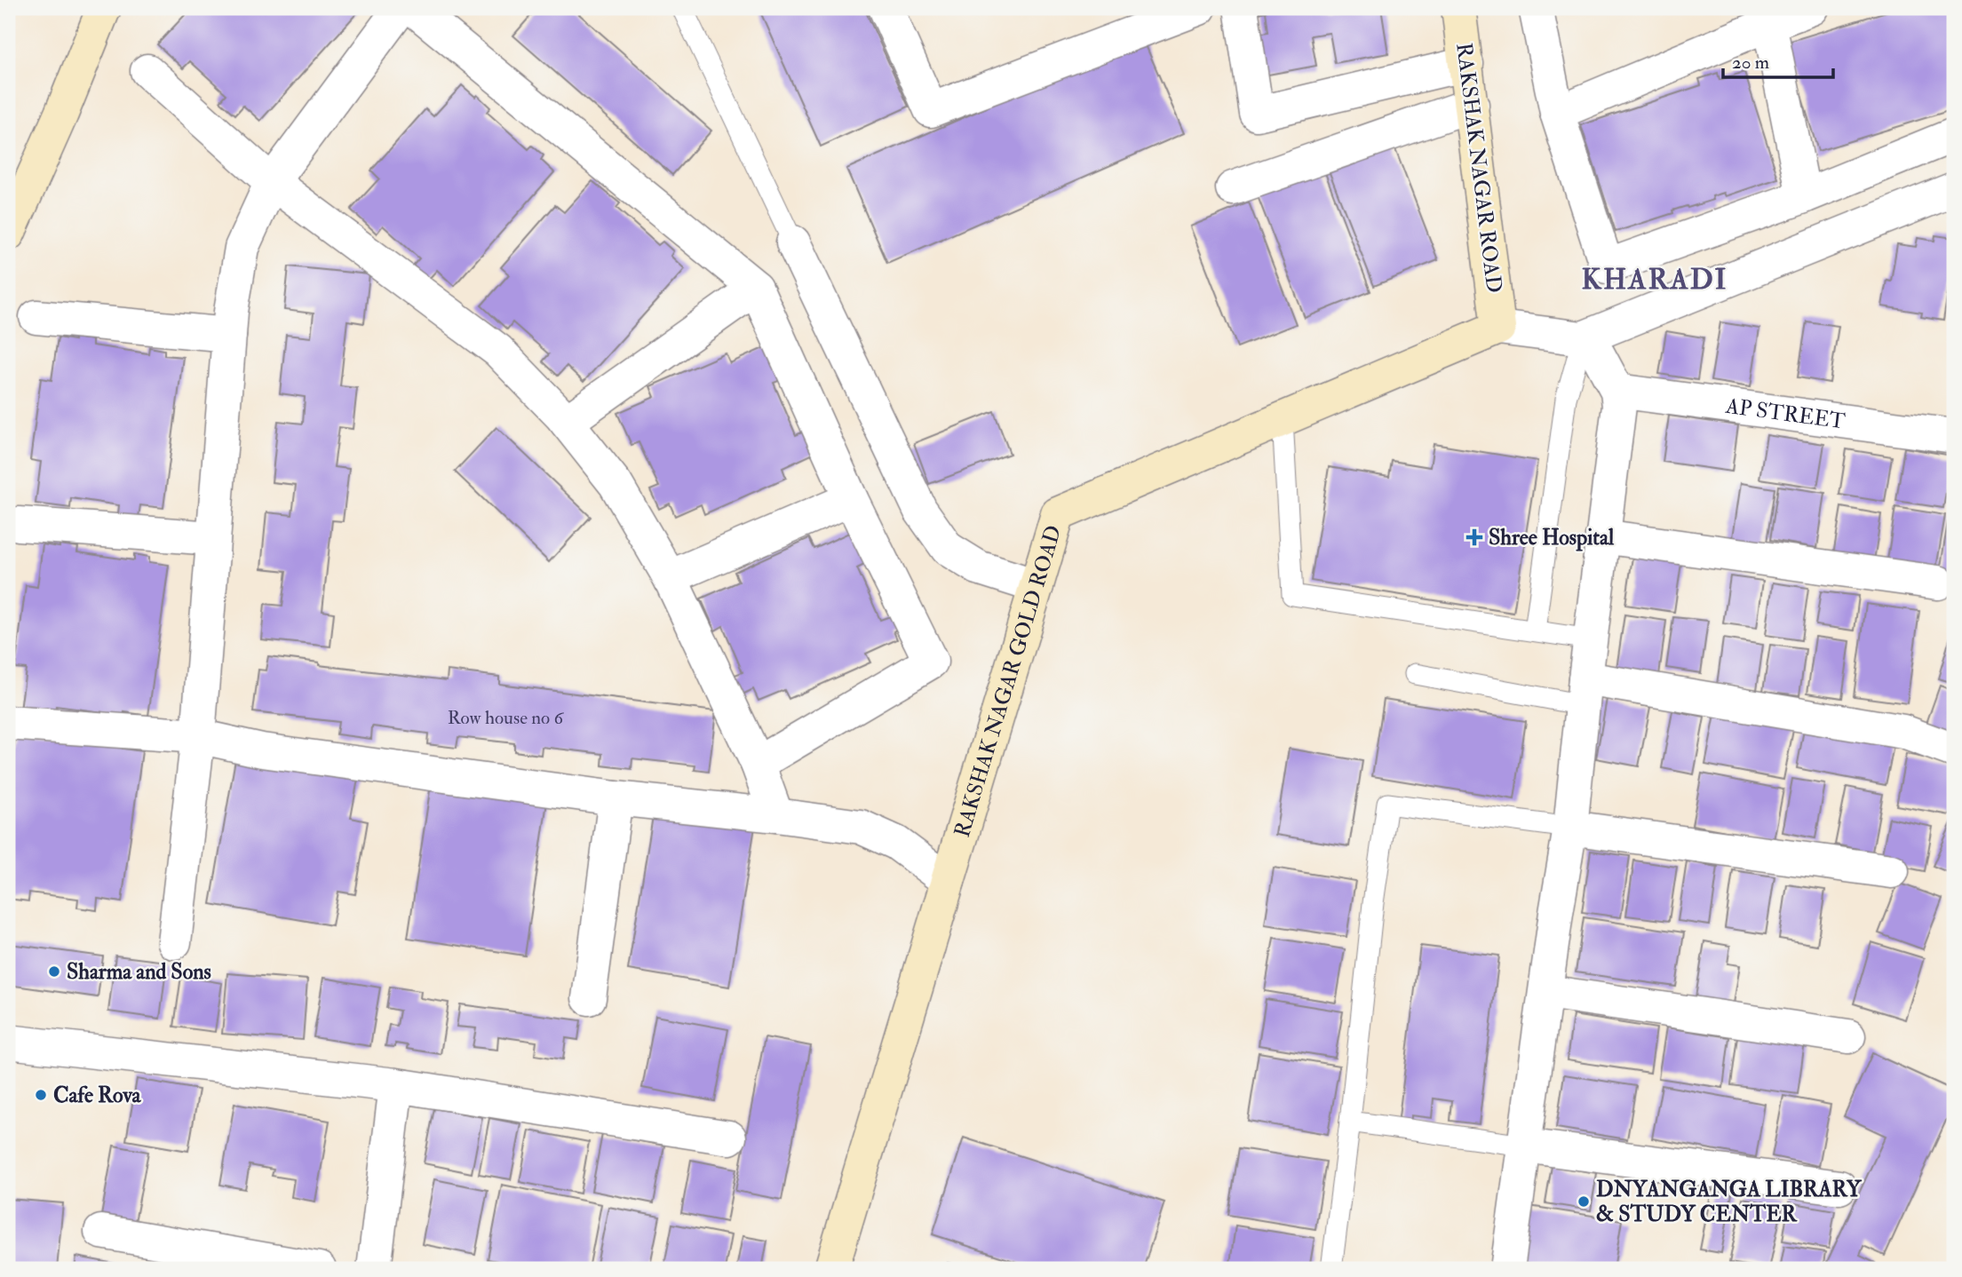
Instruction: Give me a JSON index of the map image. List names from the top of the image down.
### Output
{
  "streets": {
    "street": ["RAKSHAK NAGAR ROAD", "AP STREET", "RAKSHAK NAGAR GOLD ROAD"]
  },
  "crossings": [
    ["RAKSHAK NAGAR ROAD", "RAKSHAK NAGAR GOLD ROAD"]
  ],
  "districts": ["KHARADI"],
  "places": {
    "health": ["Shree Hospital"],
    "other": ["Sharma and Sons", "Cafe Rova", "DNYANGANGA LIBRARY & STUDY CENTER"]
  },
  "house_numbers": ["Row house no 6"],
  "scale_bar": "20 m"
}
